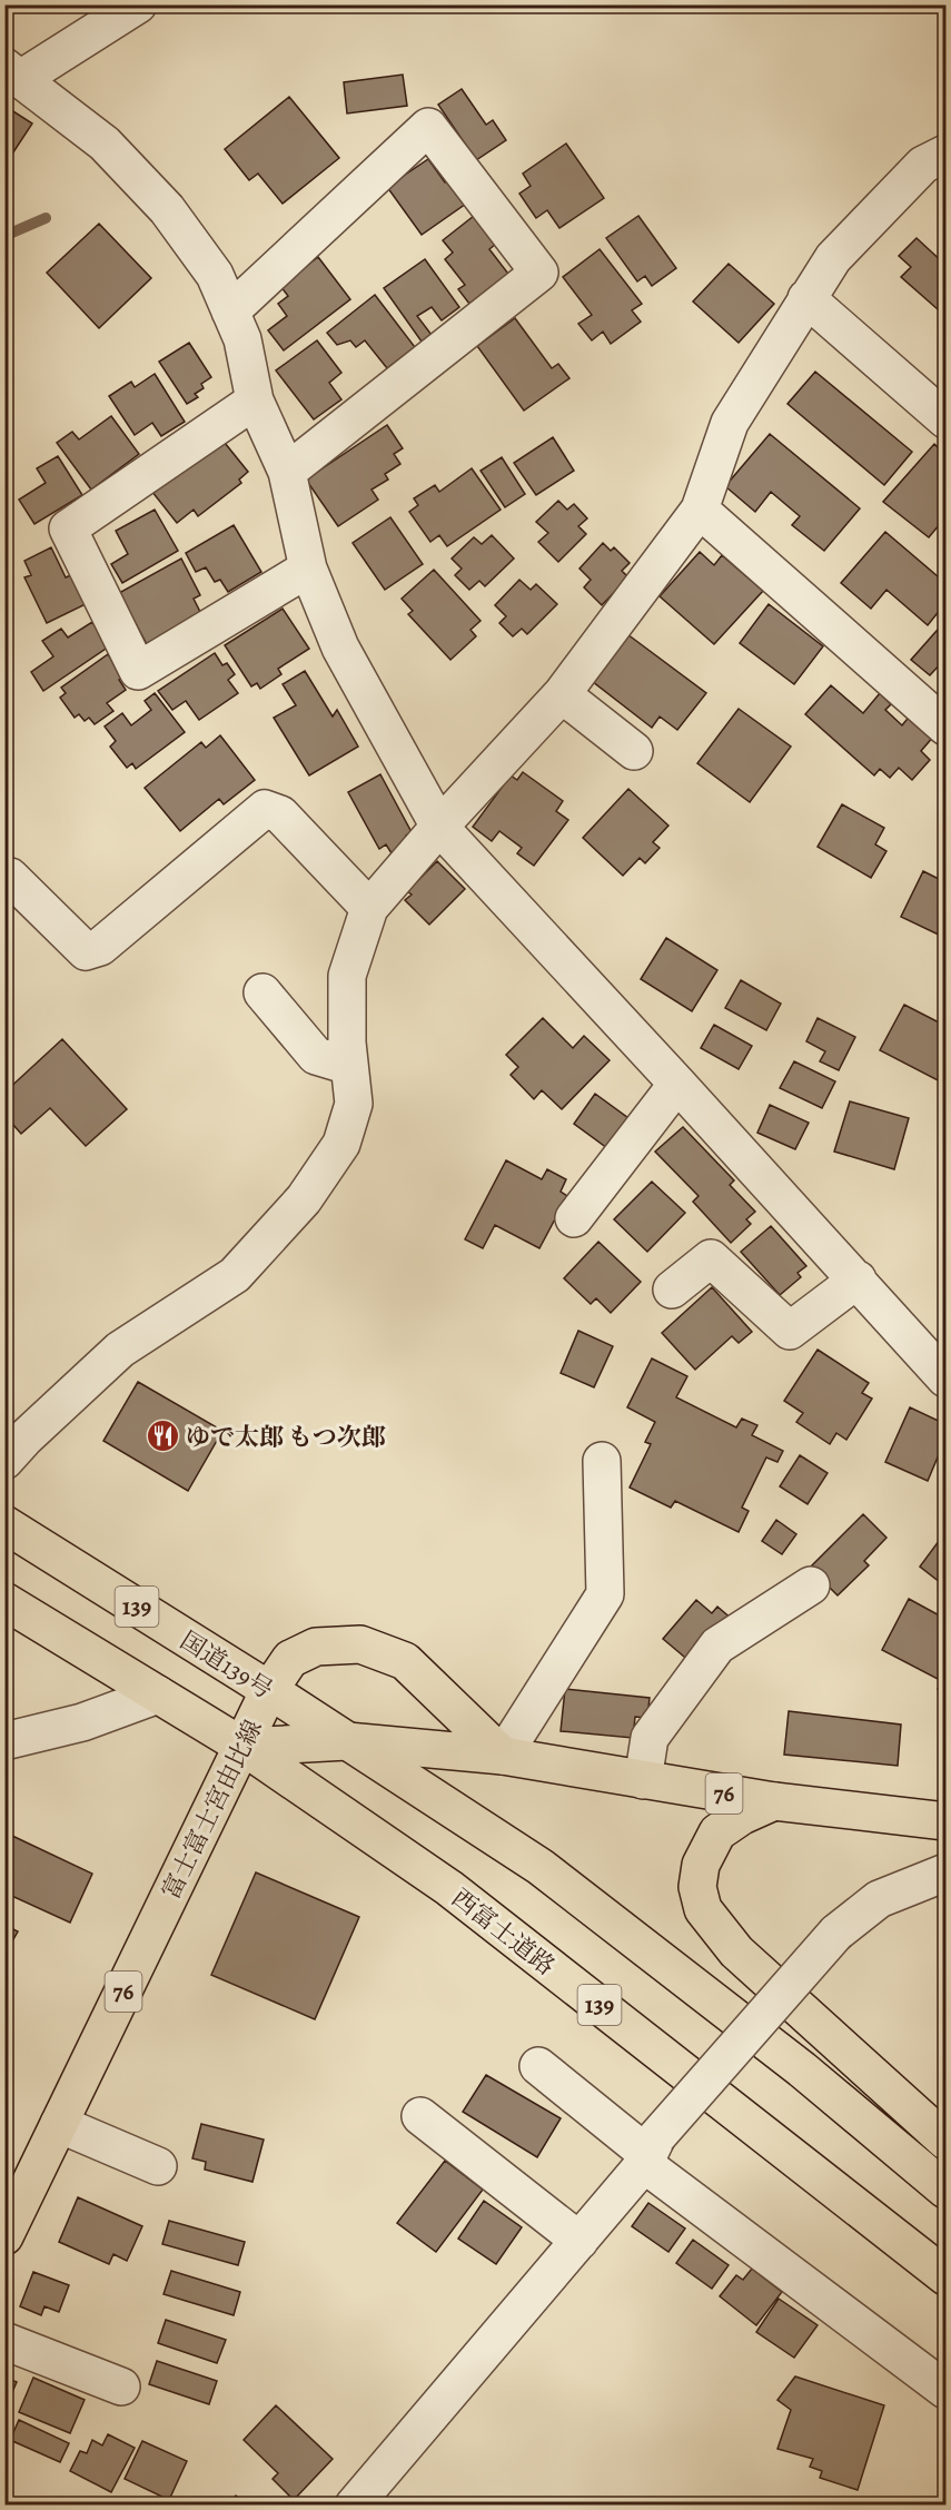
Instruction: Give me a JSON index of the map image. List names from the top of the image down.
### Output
{
  "streets": {
    "main road": [
      "139",
      "国道139号",
      "76",
      "富士富士宮由比線",
      "西富士道路"
    ]
  },
  "crossings": [
    ["139", "国道139号"],
    ["139", "富士富士宮由比線"],
    ["139", "西富士道路"],
    ["国道139号", "富士富士宮由比線"],
    ["76", "富士富士宮由比線"],
    ["富士富士宮由比線", "西富士道路"]
  ],
  "places": {
    "restaurant": ["ゆで太郎 もつ次郎"]
  }
}
